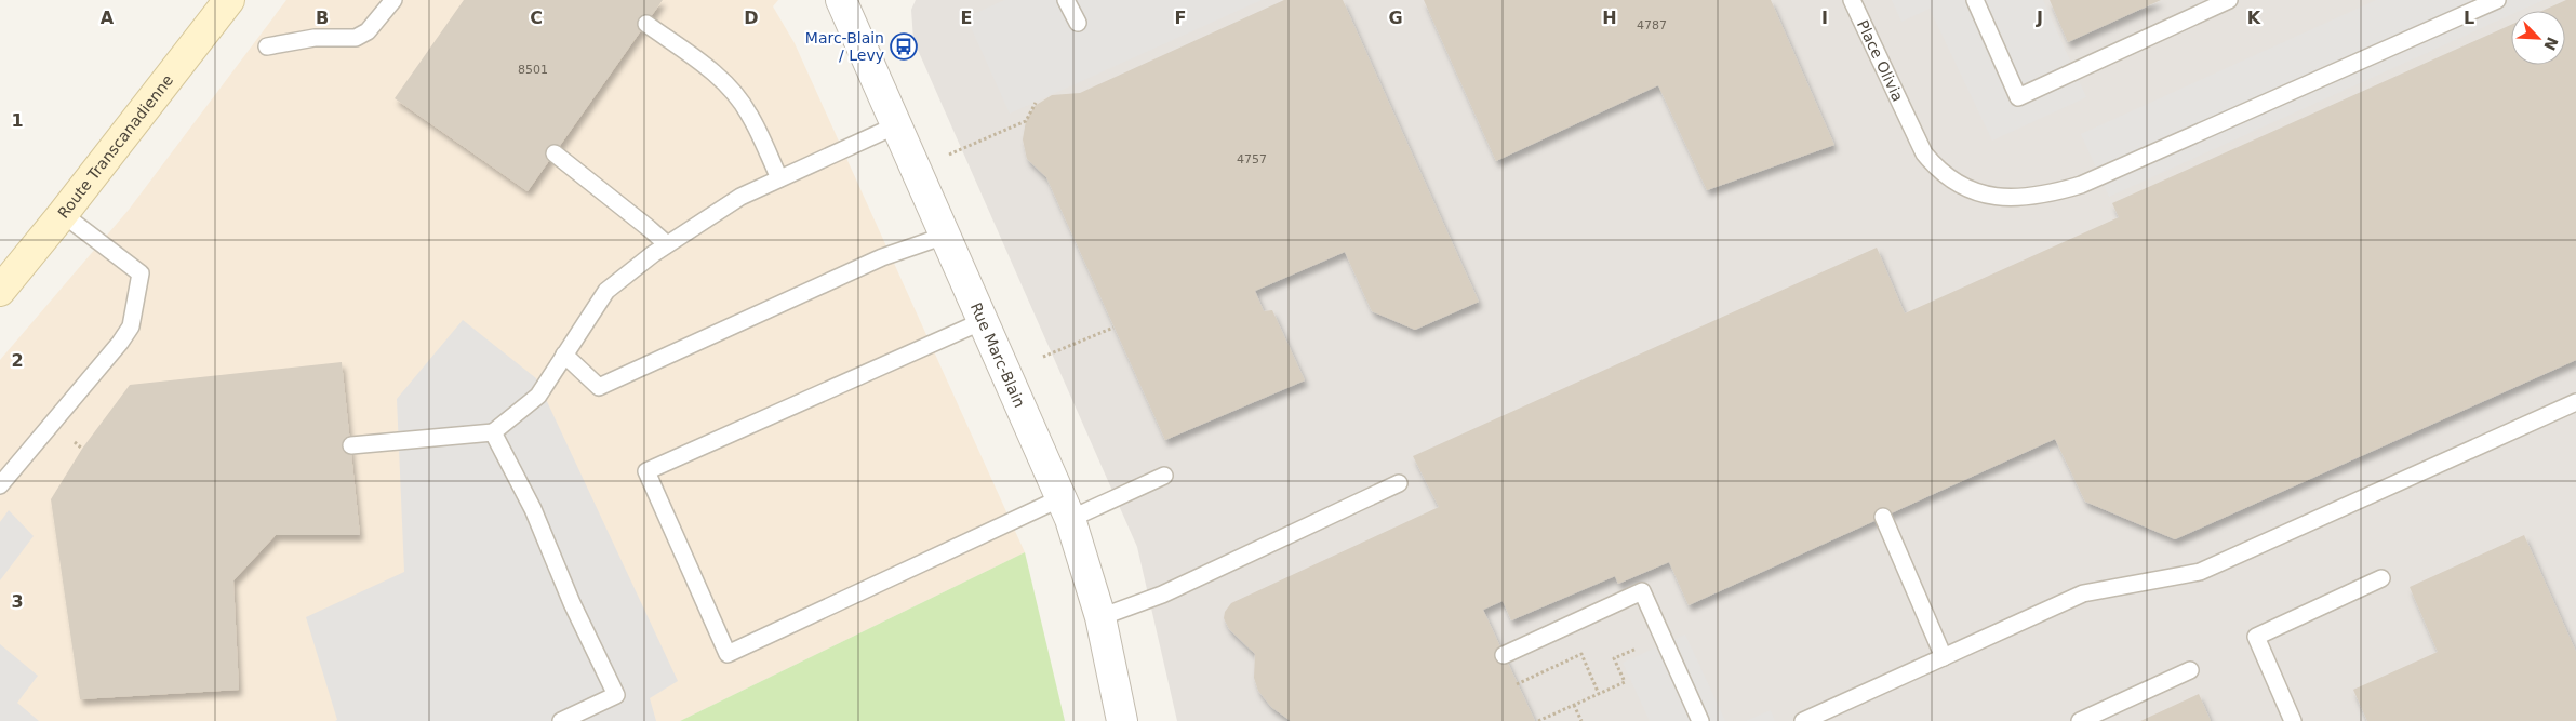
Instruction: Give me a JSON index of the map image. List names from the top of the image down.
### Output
{
  "streets": {
    "main road": ["Route Transcanadienne"],
    "street": ["Rue Marc-Blain"],
    "lane": ["Place Olivia"]
  },
  "places": {
    "bus stop": ["Marc-Blain / Levy"]
  },
  "house_numbers": ["4787", "8501", "4757"],
  "north": "bottom right",
  "grid": {
    "columns": [
      "A",
      "B",
      "C",
      "D",
      "E",
      "F",
      "G",
      "H",
      "I",
      "J",
      "K",
      "L"
    ],
    "rows": ["1", "2", "3"]
  }
}
